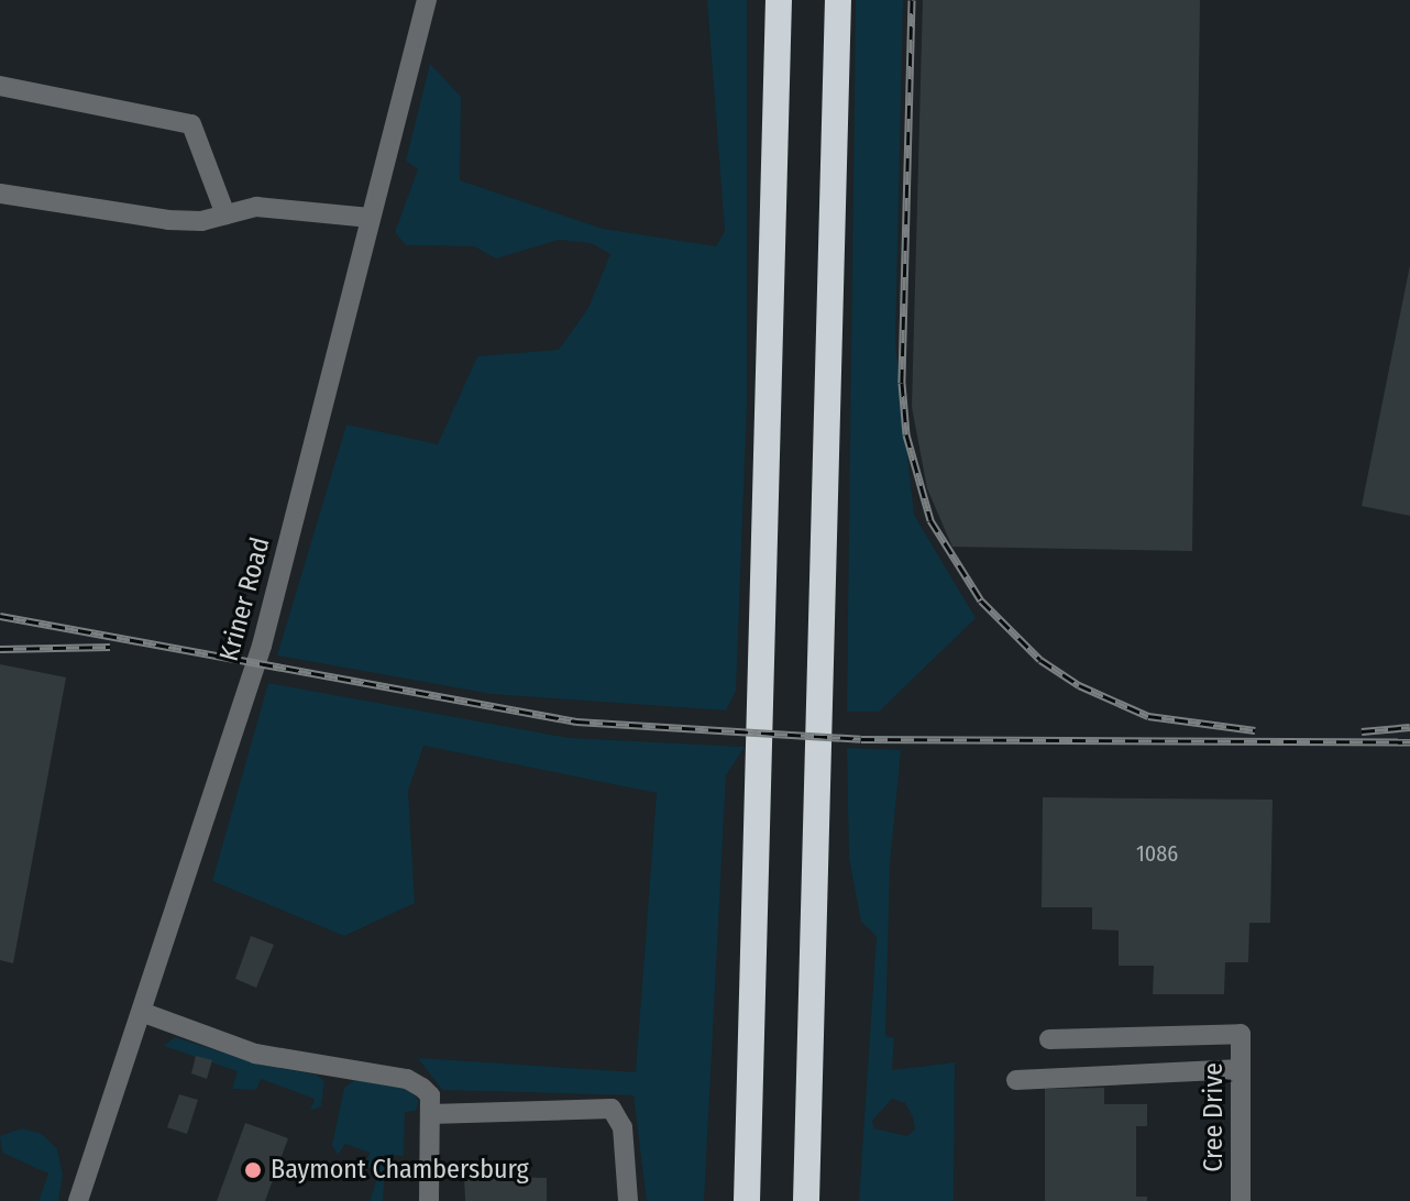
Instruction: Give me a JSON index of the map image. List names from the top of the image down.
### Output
{
  "streets": {
    "street": ["Kriner Road", "Cree Drive"]
  },
  "places": ["Baymont Chambersburg"],
  "house_numbers": ["1086"]
}
